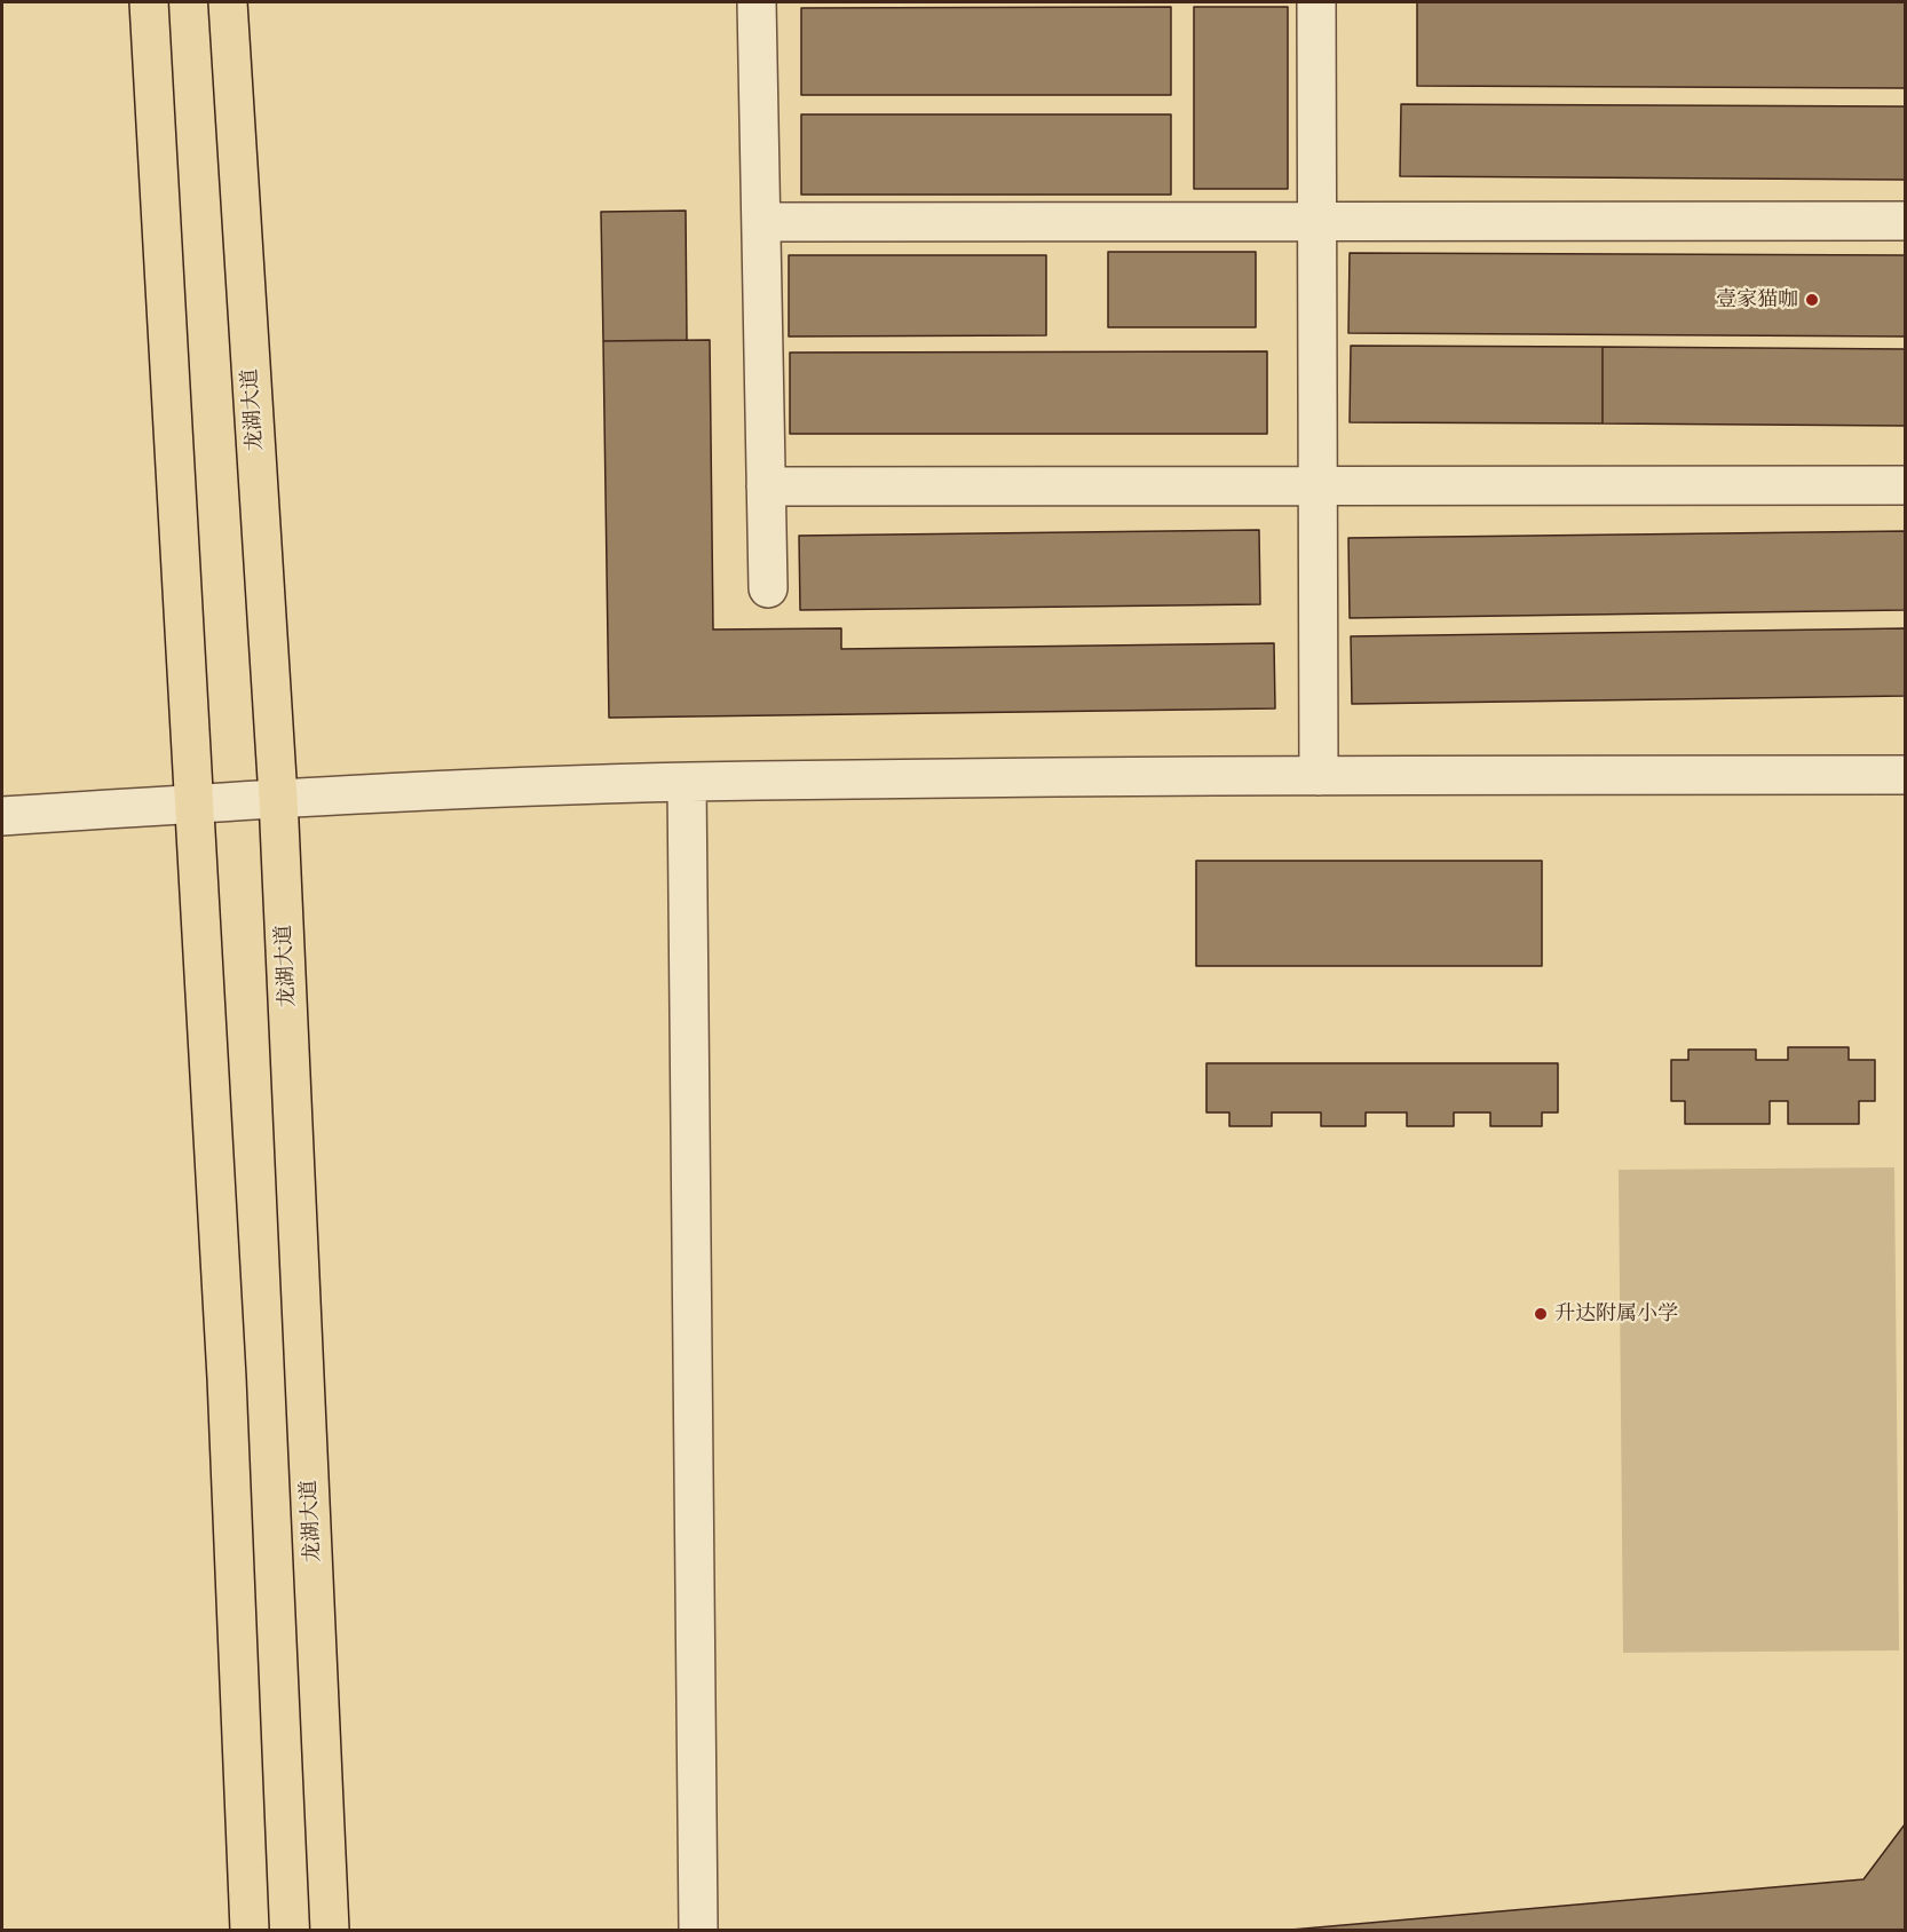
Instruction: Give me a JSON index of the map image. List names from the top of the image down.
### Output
{
  "streets": {
    "highway": ["龙湖大道"]
  },
  "places": ["壹家猫咖", "升达附属小学"]
}
